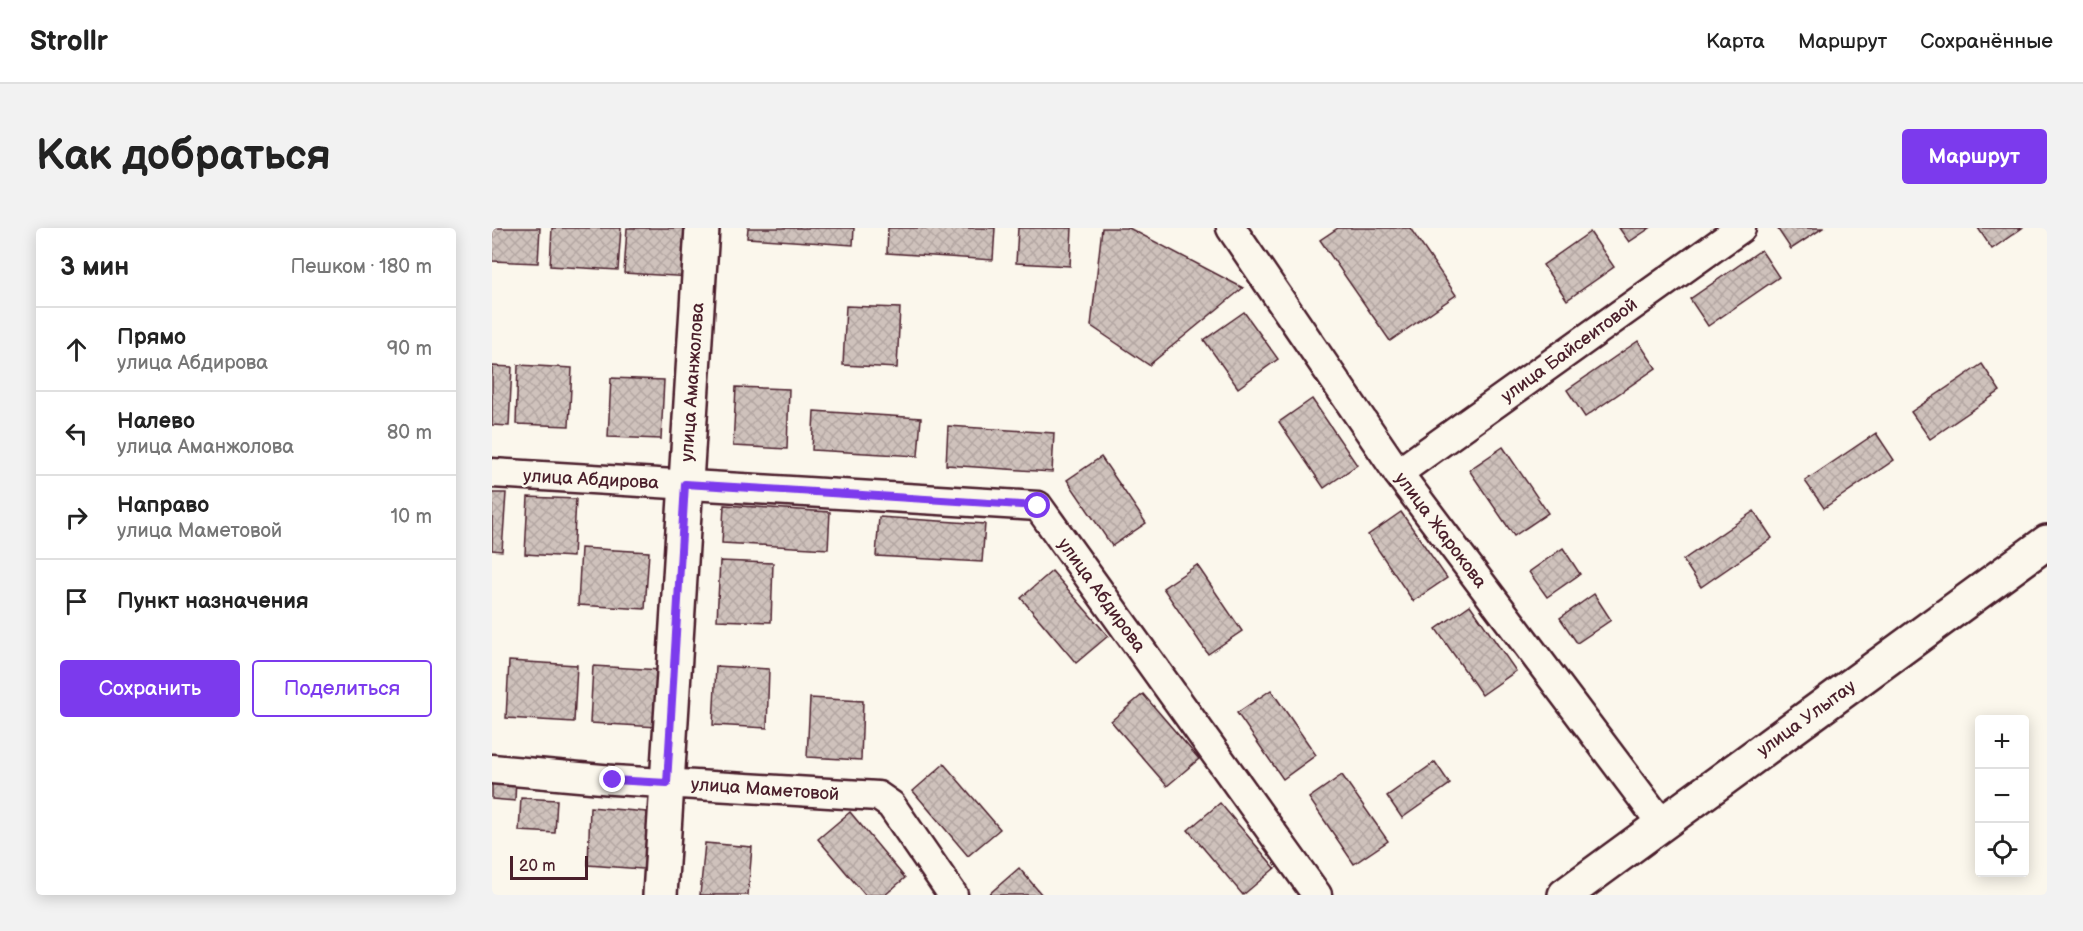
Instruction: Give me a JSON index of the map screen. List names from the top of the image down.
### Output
{
  "streets": {
    "street": [
      "улица Байсеитовой",
      "улица Аманжолова",
      "улица Абдирова",
      "улица Жарокова",
      "улица Улытау",
      "улица Маметовой"
    ]
  },
  "crossings": [
    ["улица Байсеитовой", "улица Жарокова"],
    ["улица Аманжолова", "улица Абдирова"],
    ["улица Аманжолова", "улица Маметовой"],
    ["улица Жарокова", "улица Улытау"]
  ],
  "scale_bar": "20 m",
  "page": {
    "header": "Strollr",
    "nav": ["Карта", "Маршрут", "Сохранённые"],
    "buttons": [
      "Маршрут",
      ["Сохранить", "Поделиться"]
    ],
    "title": "Как добраться",
    "heading": ["3 мин", "Пешком · 180 m"],
    "list": [
      ["Прямо", "улица Абдирова", "90 m"],
      ["Налево", "улица Аманжолова", "80 m"],
      ["Направо", "улица Маметовой", "10 m"],
      "Пункт назначения"
    ],
    "map_buttons": ["+", "−"],
    "scale": "20 m"
  }
}
